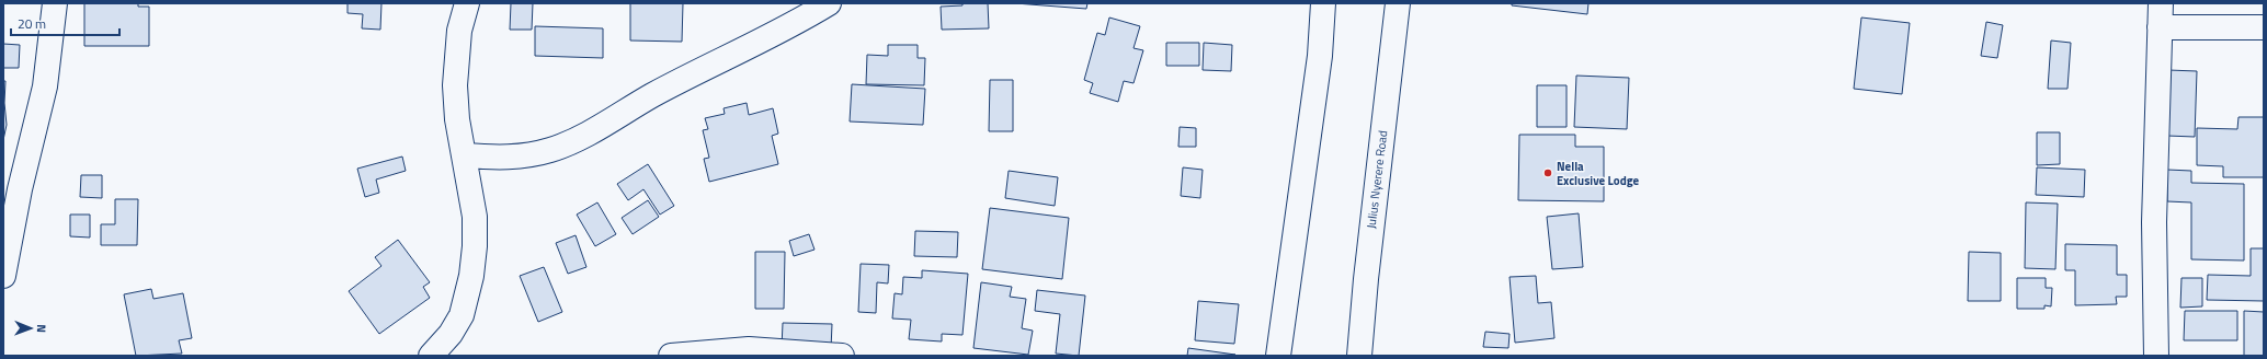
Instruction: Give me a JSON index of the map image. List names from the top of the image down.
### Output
{
  "streets": {
    "main road": ["Julius Nyerere Road"]
  },
  "places": ["Nella Exclusive Lodge"],
  "scale_bar": "20 m",
  "north": "right"
}
